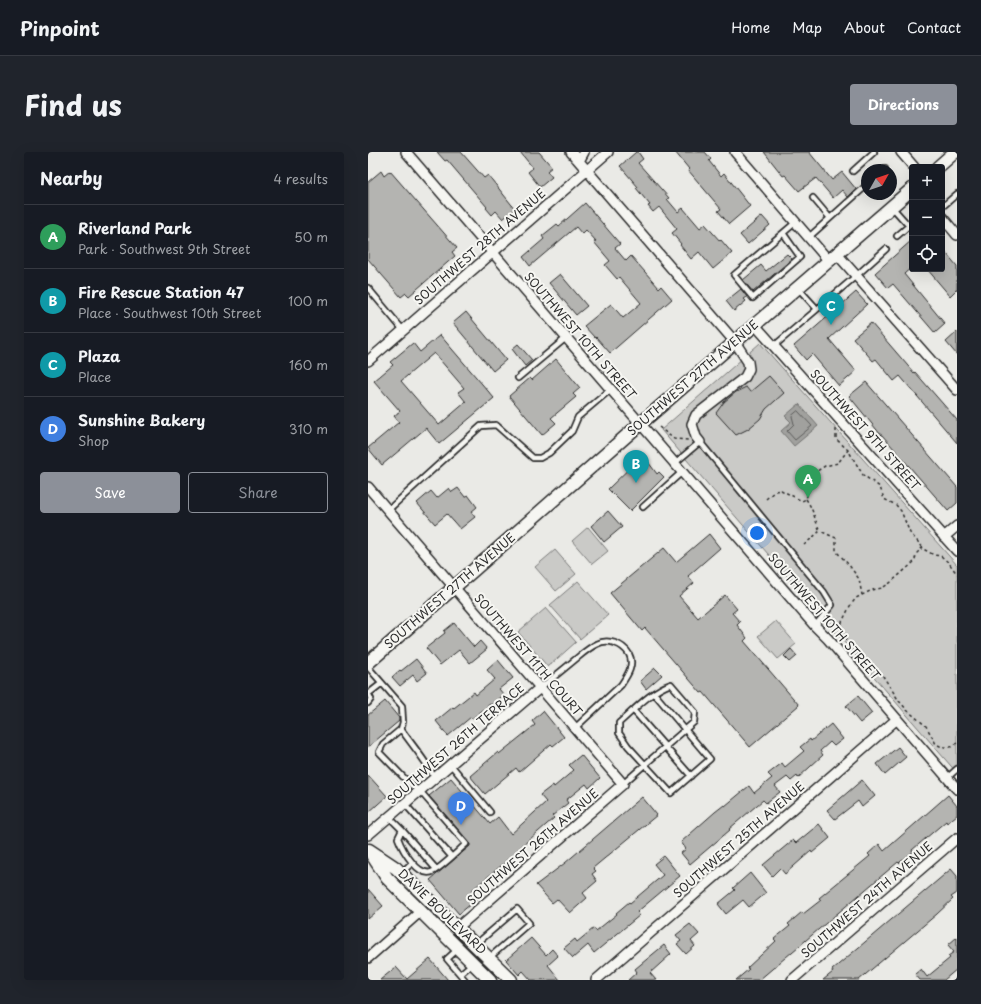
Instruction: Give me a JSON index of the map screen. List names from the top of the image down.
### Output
{
  "streets": {
    "street": [
      "SOUTHWEST 28TH AVENUE",
      "SOUTHWEST 10TH STREET",
      "SOUTHWEST 27TH AVENUE",
      "SOUTHWEST 9TH STREET",
      "SOUTHWEST 11TH COURT",
      "SOUTHWEST 26TH TERRACE",
      "SOUTHWEST 25TH AVENUE",
      "SOUTHWEST 26TH AVENUE",
      "SOUTHWEST 24TH AVENUE",
      "DAVIE BOULEVARD"
    ]
  },
  "crossings": [
    ["SOUTHWEST 28TH AVENUE", "SOUTHWEST 10TH STREET"],
    ["SOUTHWEST 10TH STREET", "SOUTHWEST 27TH AVENUE"],
    ["SOUTHWEST 10TH STREET", "SOUTHWEST 25TH AVENUE"],
    ["SOUTHWEST 27TH AVENUE", "SOUTHWEST 9TH STREET"],
    ["SOUTHWEST 27TH AVENUE", "SOUTHWEST 11TH COURT"],
    ["SOUTHWEST 11TH COURT", "SOUTHWEST 26TH TERRACE"],
    ["SOUTHWEST 11TH COURT", "SOUTHWEST 26TH AVENUE"],
    ["SOUTHWEST 26TH AVENUE", "DAVIE BOULEVARD"]
  ],
  "north": "top right",
  "page": {
    "header": "Pinpoint",
    "nav": [
      "Home",
      "Map",
      "About",
      "Contact"
    ],
    "title": "Find us",
    "buttons": [
      "Directions",
      ["Save", "Share"]
    ],
    "heading": ["Nearby", "4 results"],
    "map_buttons": ["+", "−"],
    "list": [
      {
        "mark": "A",
        "name": "Riverland Park",
        "note": "Park · Southwest 9th Street",
        "value": "50 m"
      },
      {
        "mark": "B",
        "name": "Fire Rescue Station 47",
        "note": "Place · Southwest 10th Street",
        "value": "100 m"
      },
      {
        "mark": "C",
        "name": "Plaza",
        "note": "Place",
        "value": "160 m"
      },
      {
        "mark": "D",
        "name": "Sunshine Bakery",
        "note": "Shop",
        "value": "310 m"
      }
    ],
    "pins": [
      "C",
      "B",
      "A",
      "D"
    ]
  }
}
